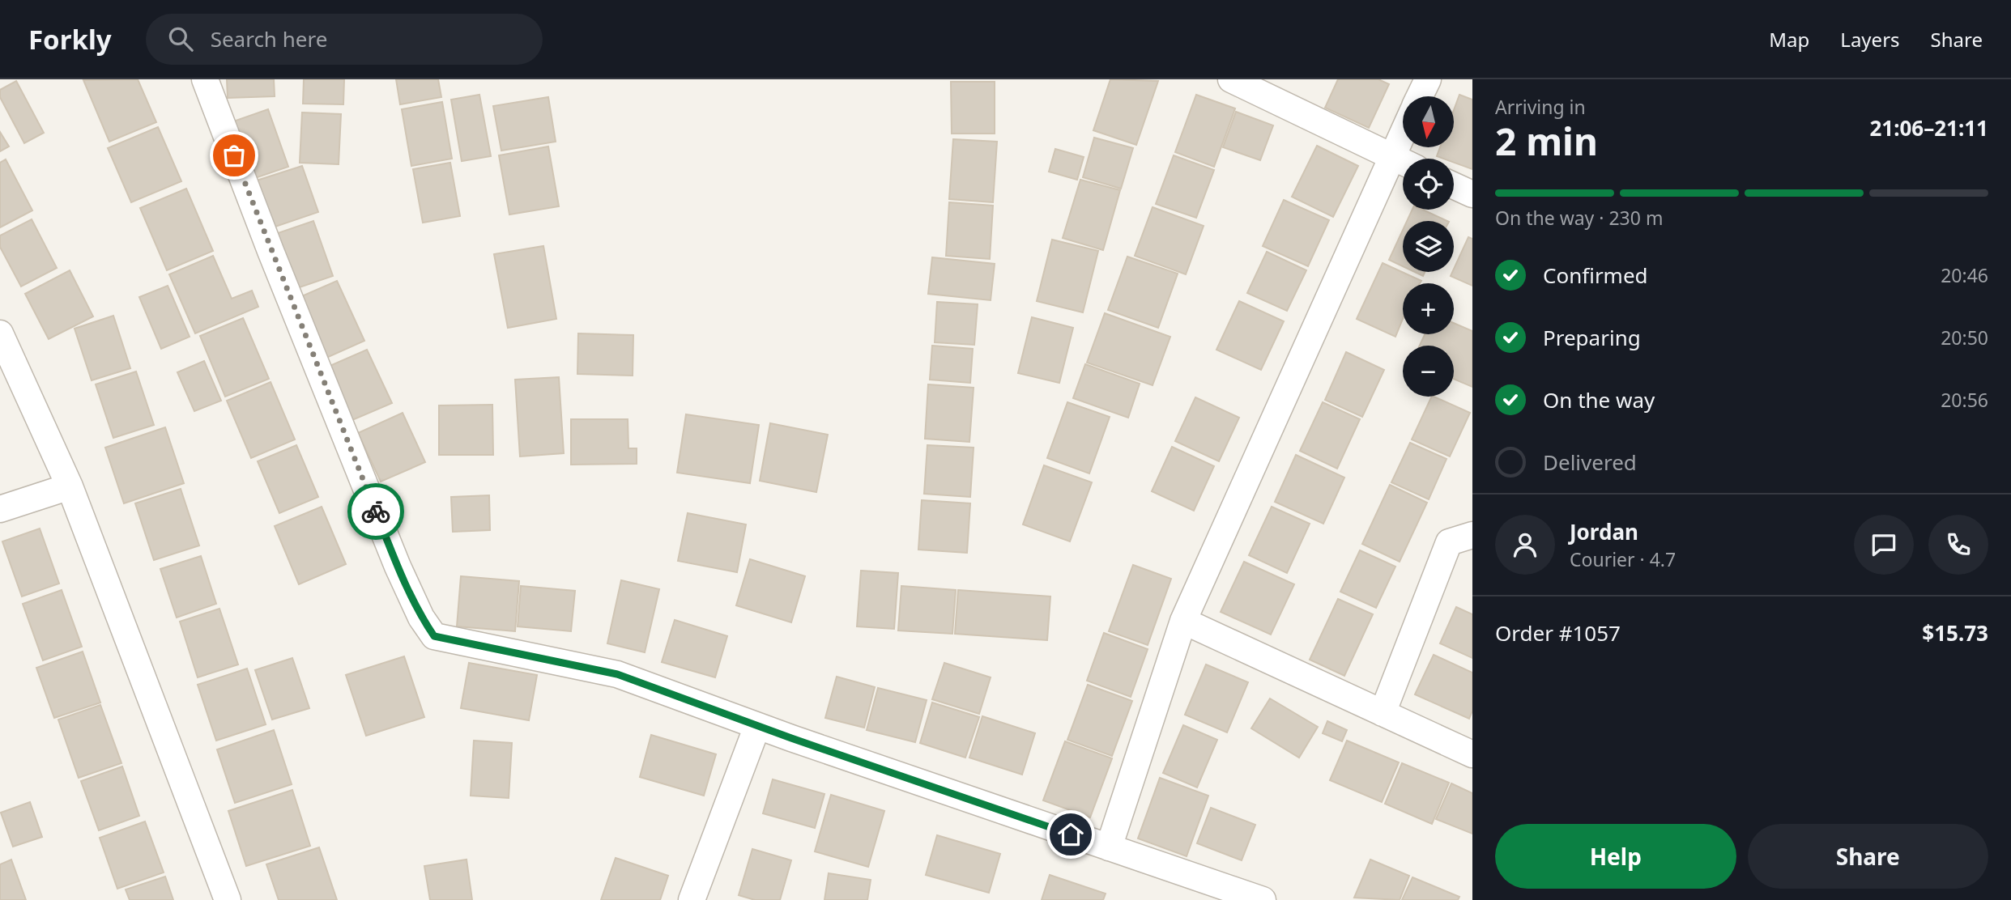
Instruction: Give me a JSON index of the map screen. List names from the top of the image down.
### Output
{
  "north": "bottom",
  "page": {
    "header": "Forkly",
    "search": "Search here",
    "nav": ["Map", "Layers", "Share"],
    "heading": ["2 min", "Arriving in", "21:06–21:11"],
    "panel": [
      "Jordan",
      "Courier · 4.7",
      "Order #1057",
      "$15.73"
    ],
    "map_buttons": ["+", "−"],
    "bar": "On the way · 230 m",
    "list": [
      ["Confirmed", "20:46"],
      ["Preparing", "20:50"],
      ["On the way", "20:56"],
      "Delivered"
    ],
    "buttons": ["Help", "Share"]
  }
}
